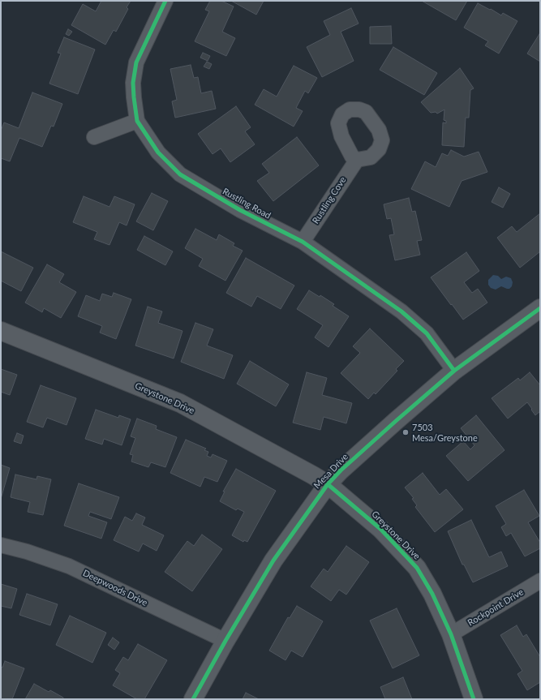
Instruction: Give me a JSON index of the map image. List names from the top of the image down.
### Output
{
  "streets": {
    "street": [
      "Rustling Cove",
      "Rustling Road",
      "Greystone Drive",
      "Mesa Drive",
      "Deepwoods Drive",
      "Rockpoint Drive"
    ]
  },
  "crossings": [
    ["Rustling Cove", "Rustling Road"],
    ["Rustling Road", "Mesa Drive"],
    ["Greystone Drive", "Mesa Drive"],
    ["Greystone Drive", "Rockpoint Drive"],
    ["Mesa Drive", "Deepwoods Drive"]
  ],
  "places": ["7503 Mesa/Greystone"]
}
